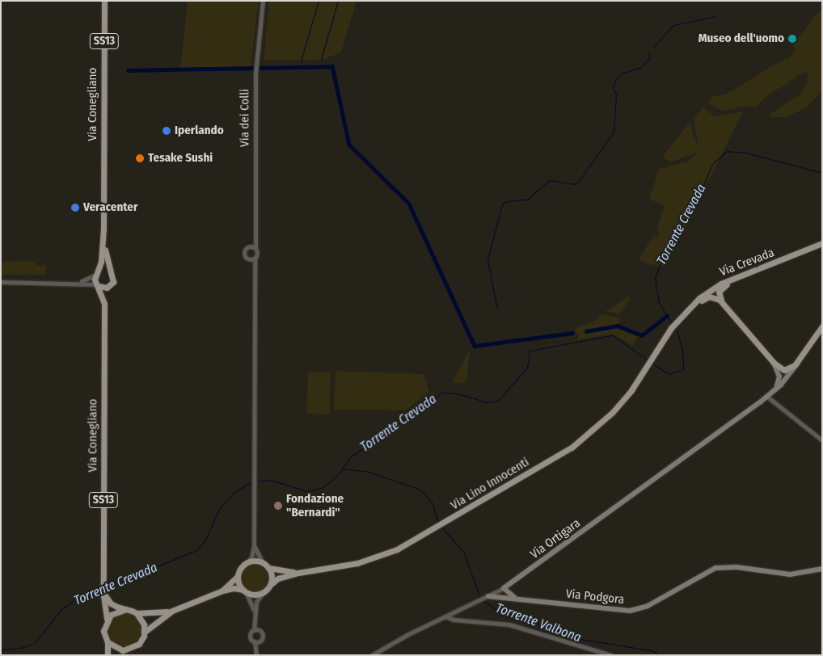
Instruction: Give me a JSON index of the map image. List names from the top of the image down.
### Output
{
  "streets": {
    "main road": [
      "SS13",
      "Via Conegliano",
      "Via Crevada",
      "Via Lino Innocenti",
      "Via Ortigara",
      "Via Podgora"
    ],
    "street": ["Via dei Colli"]
  },
  "crossings": [
    ["SS13", "Via Conegliano"],
    ["Via Crevada", "Via Lino Innocenti"],
    ["Via Ortigara", "Via Podgora"]
  ],
  "water": ["Torrente Crevada", "Torrente Valbona"],
  "places": [
    "Museo dell'uomo",
    "Iperlando",
    "Tesake Sushi",
    "Veracenter",
    "Fondazione \"Bernardi\""
  ]
}
